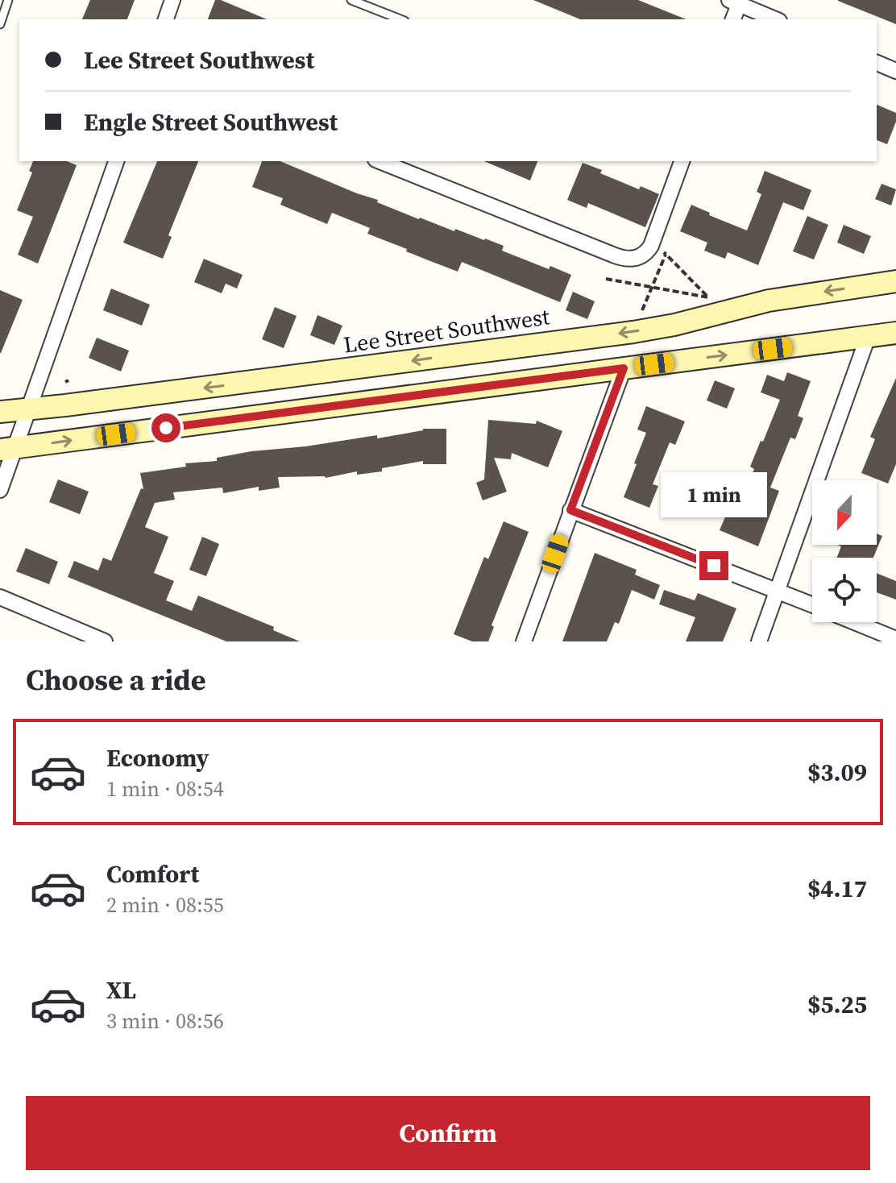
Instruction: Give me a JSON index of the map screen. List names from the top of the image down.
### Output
{
  "streets": {
    "street": ["Lee Street Southwest"]
  },
  "north": "bottom",
  "page": {
    "banner": ["Lee Street Southwest", "Engle Street Southwest"],
    "bubble": "1 min",
    "heading": "Choose a ride",
    "list": [
      {
        "name": "Economy",
        "note": "1 min · 08:54",
        "value": "$3.09"
      },
      {
        "name": "Comfort",
        "note": "2 min · 08:55",
        "value": "$4.17"
      },
      {
        "name": "XL",
        "note": "3 min · 08:56",
        "value": "$5.25"
      }
    ],
    "buttons": "Confirm"
  }
}
